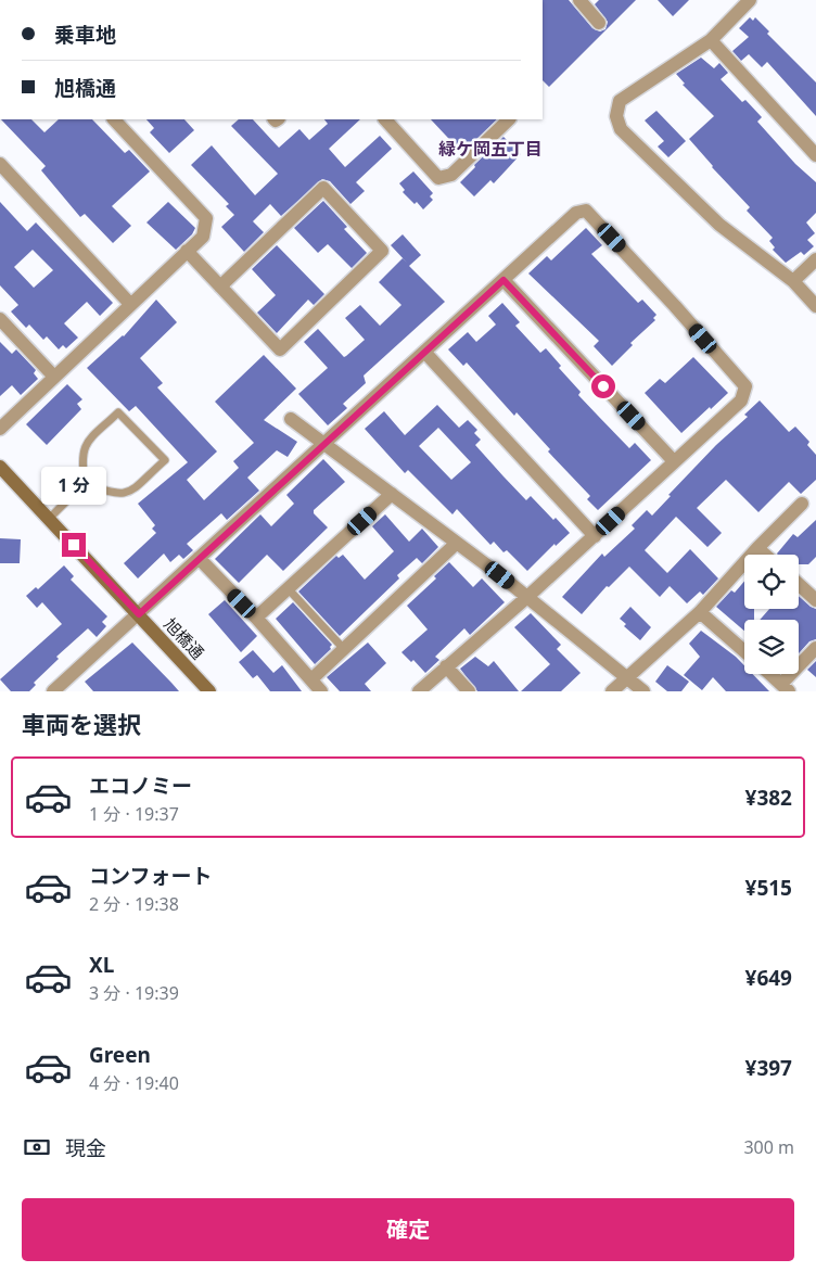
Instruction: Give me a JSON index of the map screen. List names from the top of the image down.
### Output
{
  "streets": {
    "street": ["旭橋通"]
  },
  "districts": ["緑ケ岡五丁目"],
  "page": {
    "banner": ["乗車地", "旭橋通"],
    "bubble": "1 分",
    "heading": "車両を選択",
    "list": [
      {
        "name": "エコノミー",
        "note": "1 分 · 19:37",
        "value": "¥382"
      },
      {
        "name": "コンフォート",
        "note": "2 分 · 19:38",
        "value": "¥515"
      },
      {
        "name": "XL",
        "note": "3 分 · 19:39",
        "value": "¥649"
      },
      {
        "name": "Green",
        "note": "4 分 · 19:40",
        "value": "¥397"
      }
    ],
    "pay": ["現金", "300 m"],
    "buttons": "確定"
  }
}
